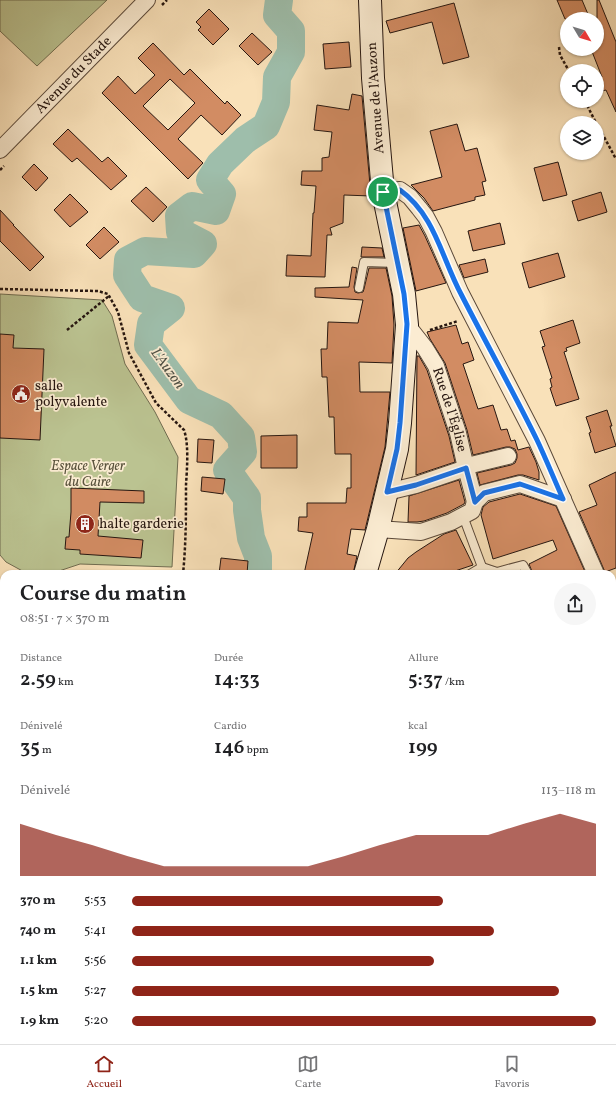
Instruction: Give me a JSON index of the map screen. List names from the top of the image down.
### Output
{
  "streets": {
    "main road": ["Avenue de l'Auzon"],
    "street": ["Avenue du Stade", "Rue de l'Église"]
  },
  "crossings": [
    ["Avenue de l'Auzon", "Rue de l'Église"]
  ],
  "water": ["L'Auzon"],
  "parks": ["Espace Verger du Caire"],
  "places": {
    "public building": ["salle polyvalente"],
    "building": ["halte garderie"]
  },
  "north": "bottom right",
  "page": {
    "heading": ["Course du matin", "08:51 · 7 × 370 m"],
    "stats": [
      ["Distance", "2.59 km"],
      ["Durée", "14:33"],
      ["Allure", "5:37 /km"],
      ["Dénivelé", "35 m"],
      ["Cardio", "146 bpm"],
      ["kcal", "199"]
    ],
    "chart": ["Dénivelé", "113–118 m"],
    "list": [
      {
        "name": "370 m",
        "note": "5:53"
      },
      {
        "name": "740 m",
        "note": "5:41"
      },
      {
        "name": "1.1 km",
        "note": "5:56"
      },
      {
        "name": "1.5 km",
        "note": "5:27"
      },
      {
        "name": "1.9 km",
        "note": "5:20"
      }
    ],
    "tabs": ["Accueil", "Carte", "Favoris"]
  }
}
